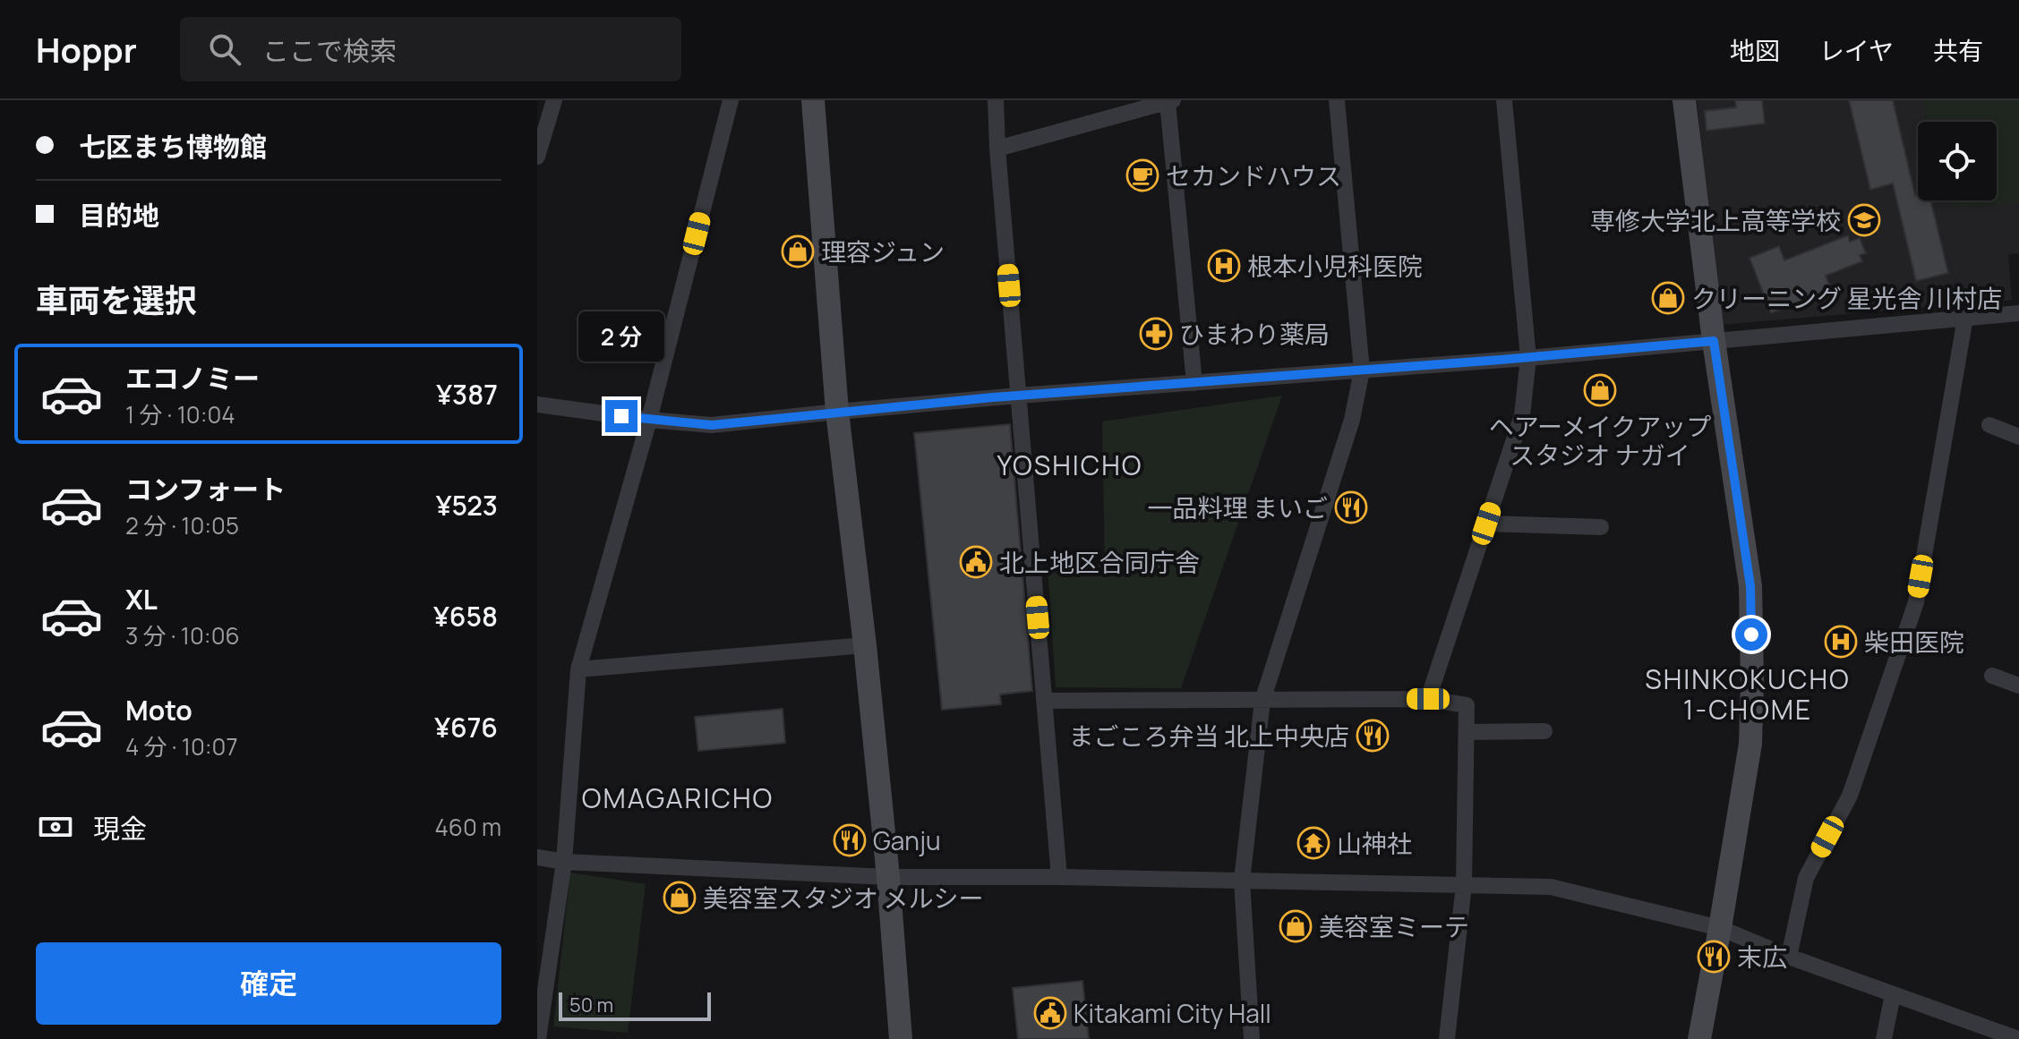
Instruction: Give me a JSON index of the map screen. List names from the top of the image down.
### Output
{
  "districts": ["YOSHICHO", "SHINKOKUCHO 1-CHOME", "OMAGARICHO"],
  "places": {
    "cafe": ["セカンドハウス"],
    "school or university": ["専修大学北上高等学校"],
    "shop": [
      "理容ジュン",
      "クリーニング 星光舎 川村店",
      "ヘアーメイクアップ スタジオ ナガイ",
      "美容室スタジオ メルシー",
      "美容室ミーテ"
    ],
    "hospital": ["根本小児科医院", "柴田医院"],
    "pharmacy": ["ひまわり薬局"],
    "restaurant": [
      "一品料理 まいご",
      "まごころ弁当 北上中央店",
      "Ganju",
      "末広"
    ],
    "public building": ["北上地区合同庁舎", "Kitakami City Hall"],
    "temple": ["山神社"]
  },
  "scale_bar": "50 m",
  "page": {
    "header": "Hoppr",
    "search": "ここで検索",
    "nav": ["地図", "レイヤ", "共有"],
    "banner": ["七区まち博物館", "目的地"],
    "heading": "車両を選択",
    "bubble": "2 分",
    "list": [
      {
        "name": "エコノミー",
        "note": "1 分 · 10:04",
        "value": "¥387"
      },
      {
        "name": "コンフォート",
        "note": "2 分 · 10:05",
        "value": "¥523"
      },
      {
        "name": "XL",
        "note": "3 分 · 10:06",
        "value": "¥658"
      },
      {
        "name": "Moto",
        "note": "4 分 · 10:07",
        "value": "¥676"
      }
    ],
    "pay": ["現金", "460 m"],
    "buttons": "確定",
    "scale": "50 m"
  }
}
